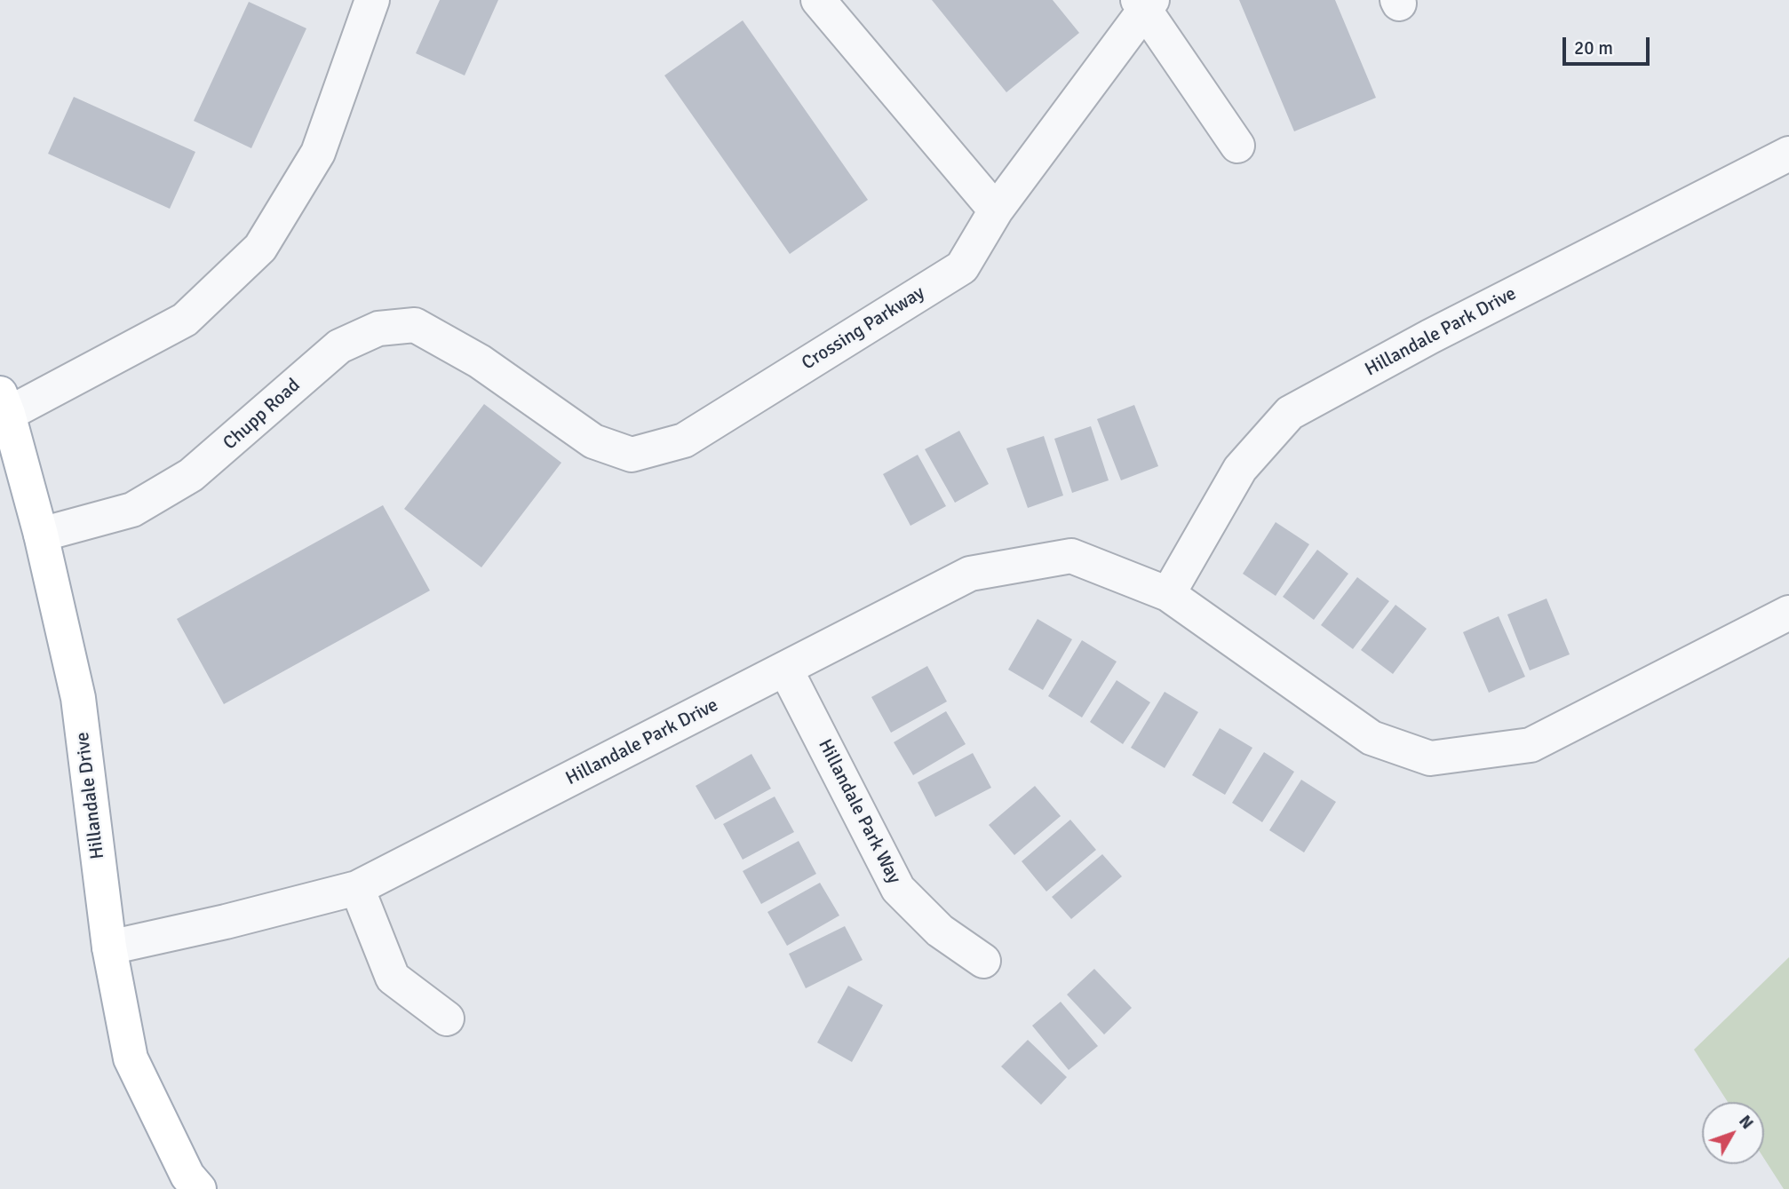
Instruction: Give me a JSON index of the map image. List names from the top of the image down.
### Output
{
  "streets": {
    "main road": ["Hillandale Drive"],
    "street": [
      "Crossing Parkway",
      "Hillandale Park Drive",
      "Chupp Road",
      "Hillandale Park Way"
    ]
  },
  "crossings": [
    ["Crossing Parkway", "Chupp Road"],
    ["Hillandale Park Drive", "Hillandale Drive"],
    ["Hillandale Park Drive", "Hillandale Park Way"],
    ["Chupp Road", "Hillandale Drive"]
  ],
  "scale_bar": "20 m",
  "north": "top right"
}
